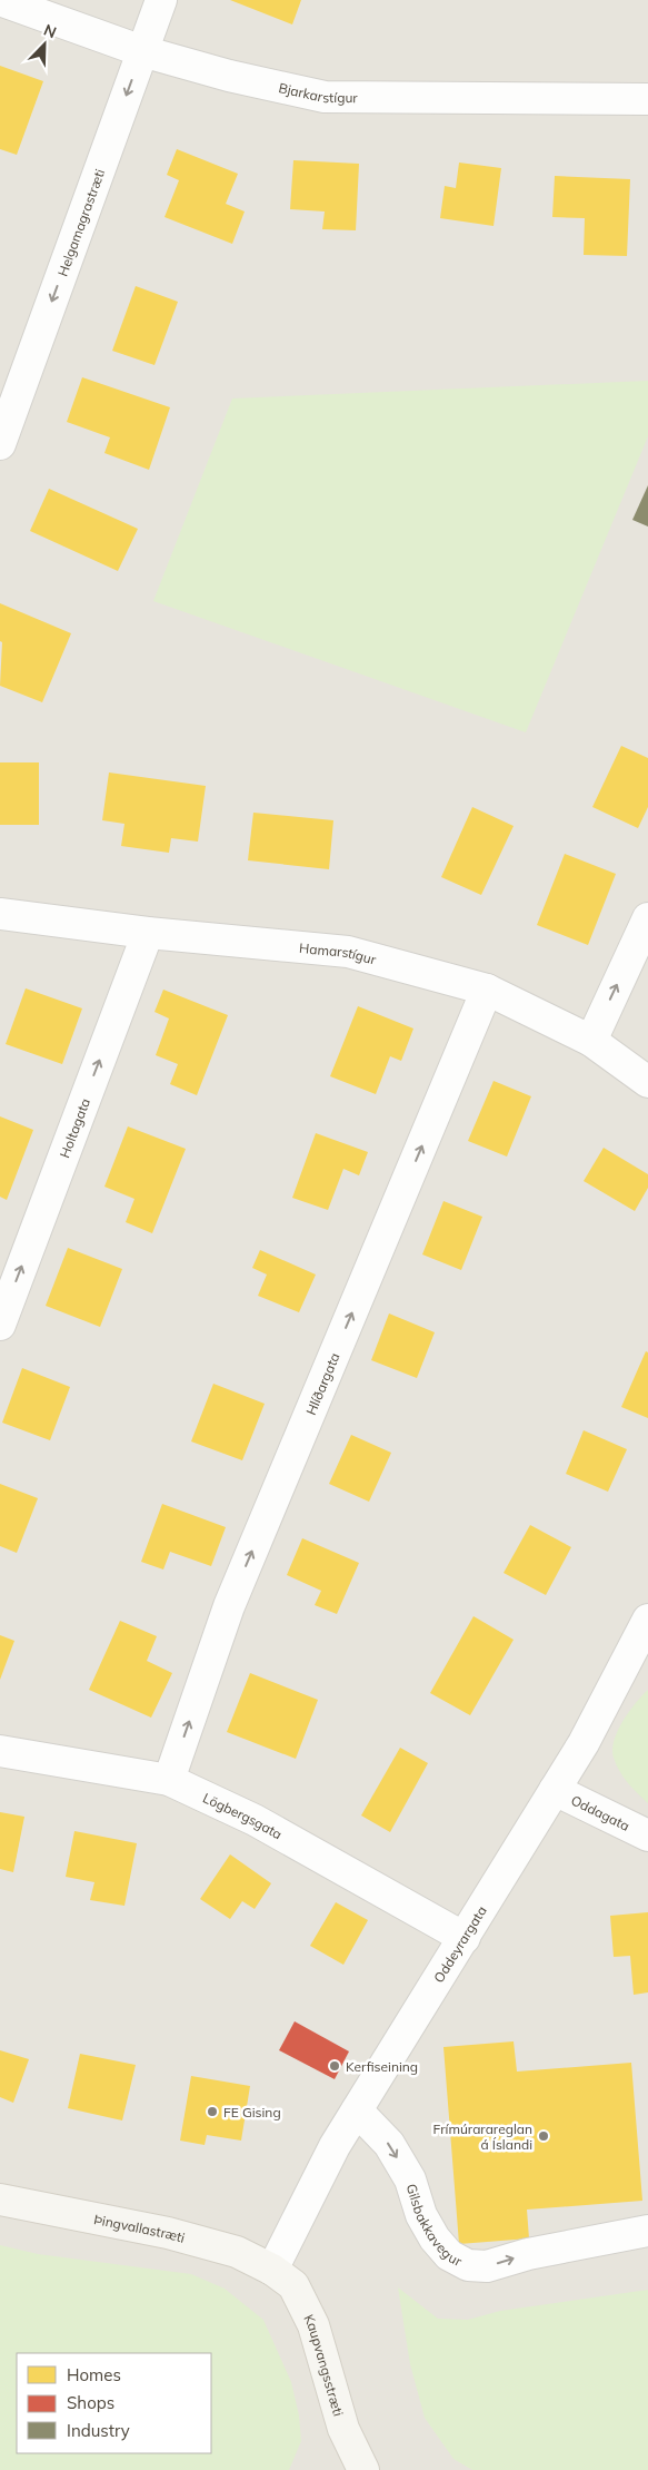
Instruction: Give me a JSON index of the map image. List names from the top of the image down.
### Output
{
  "streets": {
    "main road": ["Þingvallastræti", "Kaupvangsstræti"],
    "street": [
      "Bjarkarstígur",
      "Helgamagrastræti",
      "Hamarstígur",
      "Holtagata",
      "Hlíðargata",
      "Oddagata",
      "Lögbergsgata",
      "Oddeyrargata",
      "Gilsbakkavegur"
    ]
  },
  "crossings": [
    ["Bjarkarstígur", "Helgamagrastræti"],
    ["Hamarstígur", "Holtagata"],
    ["Hamarstígur", "Hlíðargata"],
    ["Hlíðargata", "Lögbergsgata"],
    ["Oddagata", "Oddeyrargata"],
    ["Lögbergsgata", "Oddeyrargata"],
    ["Oddeyrargata", "Gilsbakkavegur"],
    ["Oddeyrargata", "Þingvallastræti"],
    ["Oddeyrargata", "Kaupvangsstræti"],
    ["Þingvallastræti", "Kaupvangsstræti"]
  ],
  "one_way": [
    "Helgamagrastræti",
    "Holtagata",
    "Hlíðargata",
    "Gilsbakkavegur"
  ],
  "places": ["Kerfiseining", "FE Gising", "Frímúrarareglan á Íslandi"],
  "legend": ["Homes", "Shops", "Industry"],
  "north": "top right"
}
